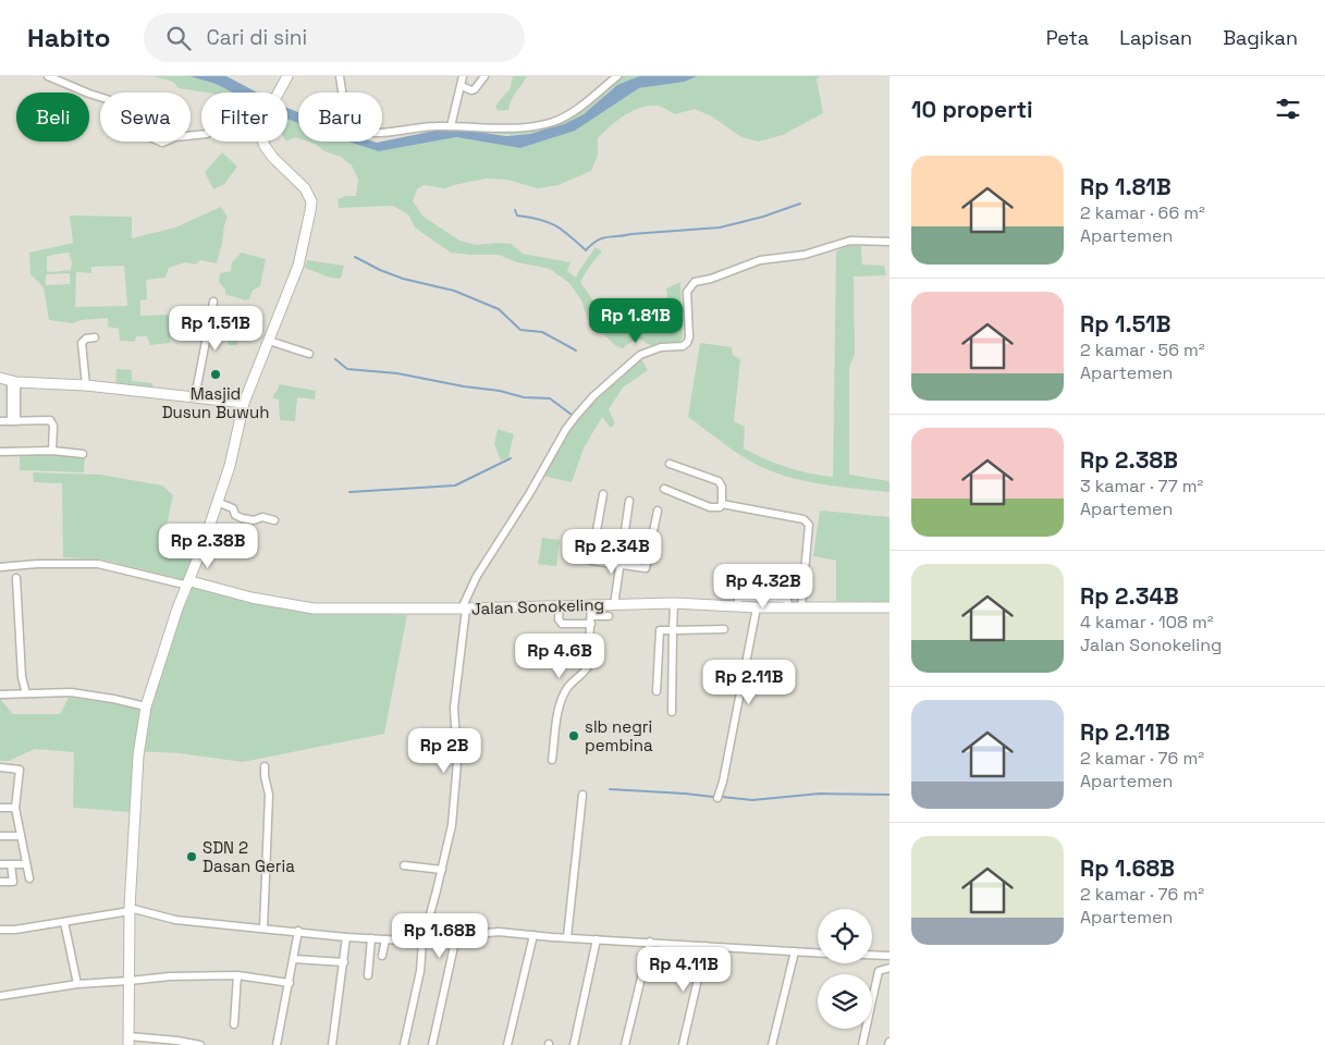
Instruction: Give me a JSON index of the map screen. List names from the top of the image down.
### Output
{
  "streets": {
    "street": ["Jalan Sonokeling"]
  },
  "places": ["Masjid Dusun Buwuh", "slb negri pembina", "SDN 2 Dasan Geria"],
  "page": {
    "header": "Habito",
    "search": "Cari di sini",
    "nav": ["Peta", "Lapisan", "Bagikan"],
    "heading": "10 properti",
    "chip": [
      "Beli",
      "Sewa",
      "Filter",
      "Baru"
    ],
    "list": [
      {
        "name": "Rp 1.81B",
        "note": "2 kamar · 66 m² · Apartemen"
      },
      {
        "name": "Rp 1.51B",
        "note": "2 kamar · 56 m² · Apartemen"
      },
      {
        "name": "Rp 2.38B",
        "note": "3 kamar · 77 m² · Apartemen"
      },
      {
        "name": "Rp 2.34B",
        "note": "4 kamar · 108 m² · Jalan Sonokeling"
      },
      {
        "name": "Rp 2.11B",
        "note": "2 kamar · 76 m² · Apartemen"
      },
      {
        "name": "Rp 1.68B",
        "note": "2 kamar · 76 m² · Apartemen"
      }
    ],
    "price": [
      "Rp 1.81B",
      "Rp 1.51B",
      "Rp 2.38B",
      "Rp 2.34B",
      "Rp 4.32B",
      "Rp 4.6B",
      "Rp 2.11B",
      "Rp 2B",
      "Rp 1.68B",
      "Rp 4.11B"
    ]
  }
}
